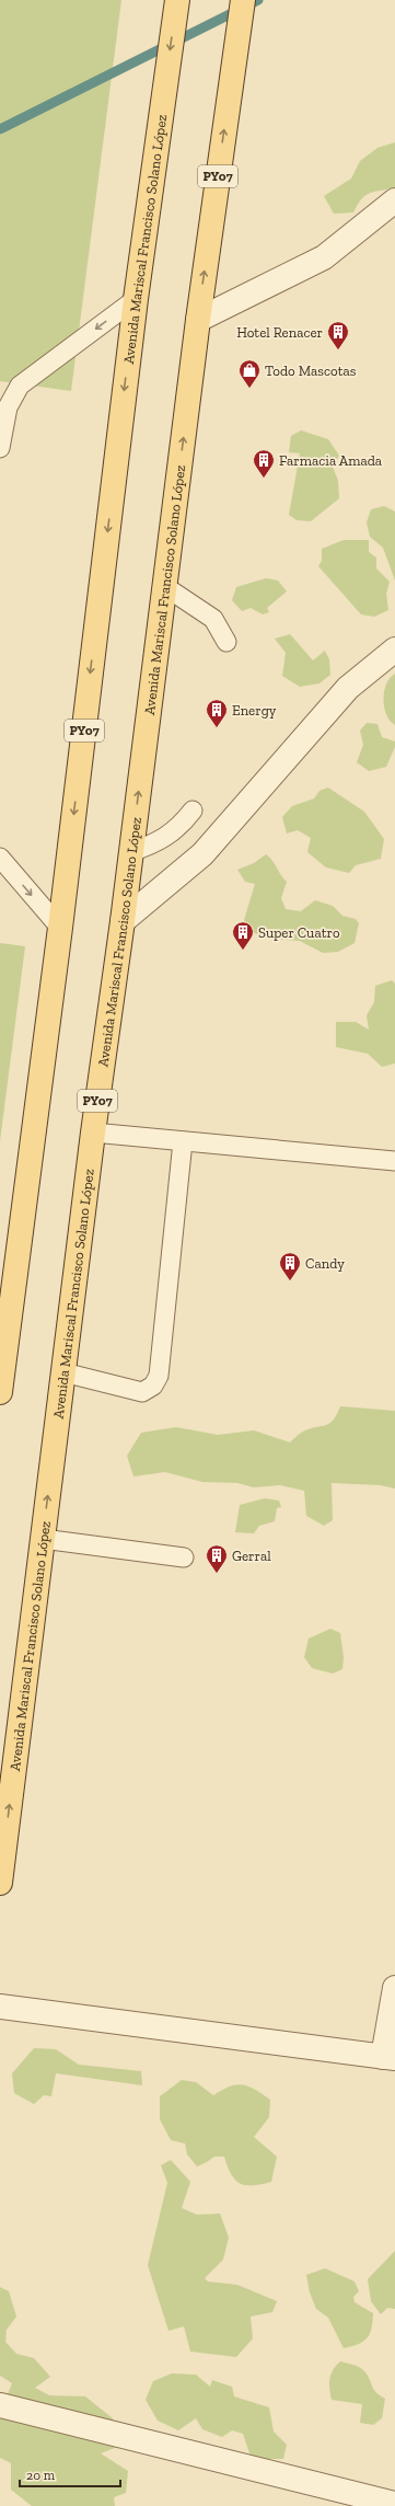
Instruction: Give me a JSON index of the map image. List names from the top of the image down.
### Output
{
  "streets": {
    "main road": ["PY07", "Avenida Mariscal Francisco Solano López"]
  },
  "places": {
    "building": [
      "Hotel Renacer",
      "Farmacia Amada",
      "Energy",
      "Super Cuatro",
      "Candy",
      "Gerral"
    ],
    "shop": ["Todo Mascotas"]
  },
  "scale_bar": "20 m"
}
